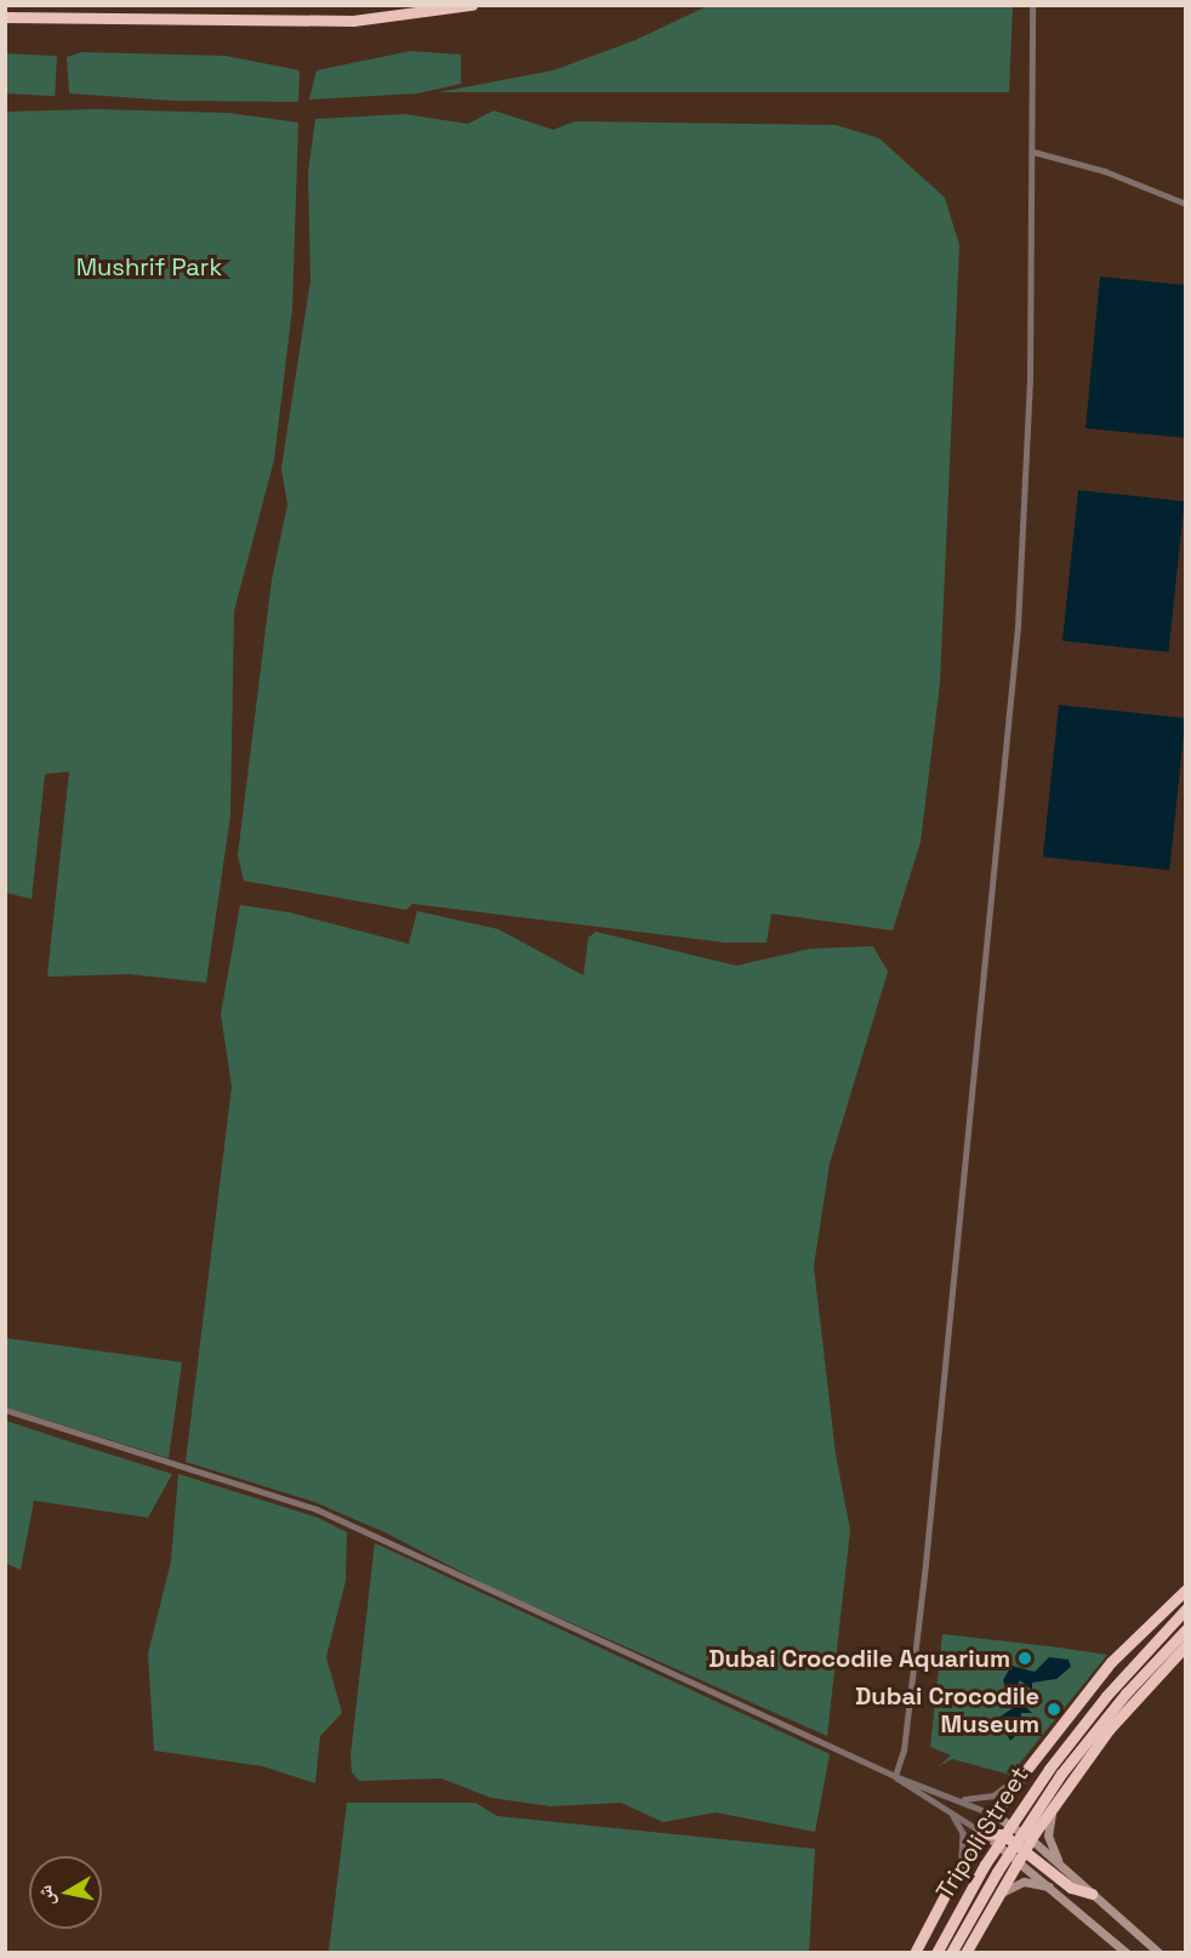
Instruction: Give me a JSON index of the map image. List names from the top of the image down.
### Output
{
  "streets": {
    "highway": ["Tripoli Street"]
  },
  "parks": ["Mushrif Park"],
  "places": ["Dubai Crocodile Aquarium", "Dubai Crocodile Museum"],
  "north": "left"
}
